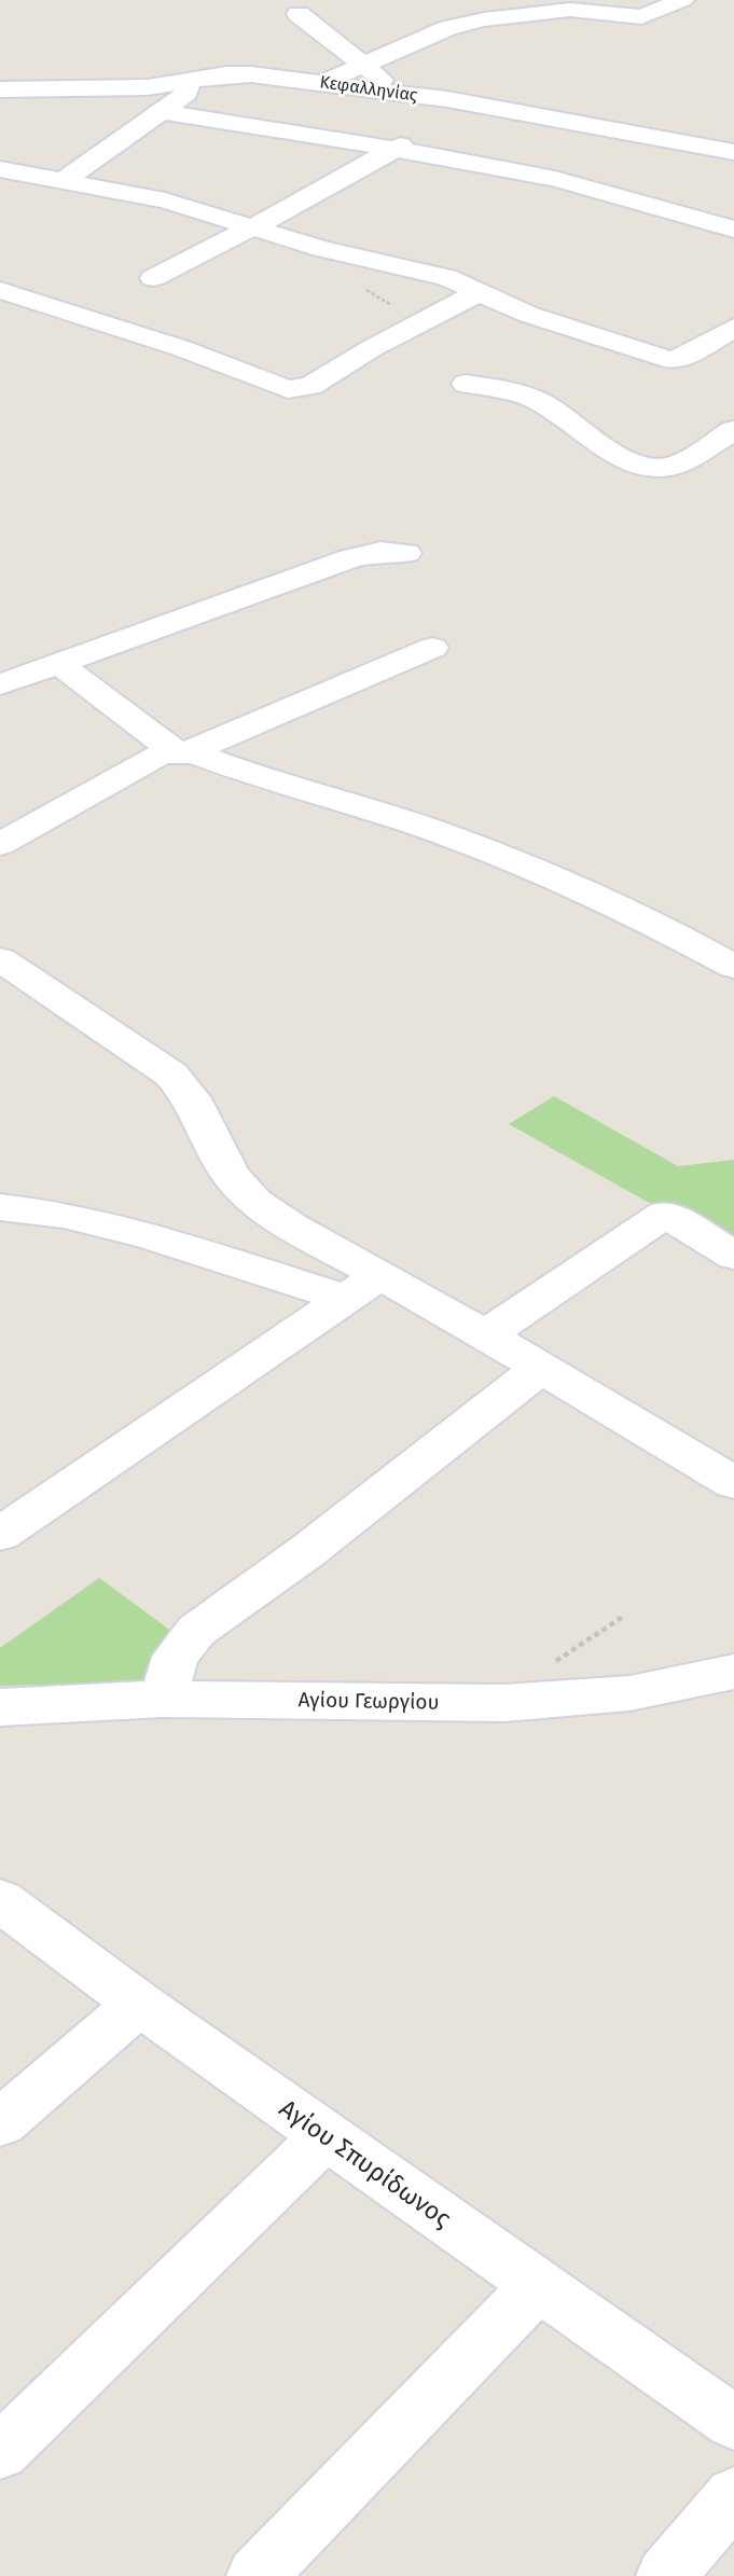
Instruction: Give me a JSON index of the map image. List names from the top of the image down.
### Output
{
  "streets": {
    "street": ["Κεφαλληνίας", "Αγίου Γεωργίου", "Αγίου Σπυρίδωνος"]
  }
}
